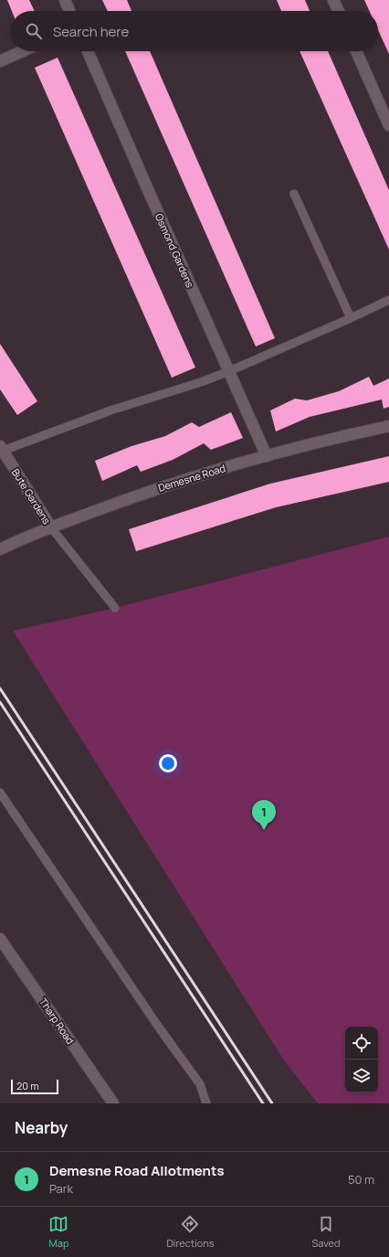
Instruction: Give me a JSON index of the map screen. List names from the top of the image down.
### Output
{
  "streets": {
    "street": [
      "Osmond Gardens",
      "Demesne Road",
      "Bute Gardens",
      "Tharp Road"
    ]
  },
  "crossings": [
    ["Osmond Gardens", "Demesne Road"],
    ["Demesne Road", "Bute Gardens"]
  ],
  "scale_bar": "20 m",
  "page": {
    "search": "Search here",
    "pins": "1",
    "scale": "20 m",
    "heading": "Nearby",
    "list": [
      {
        "mark": "1",
        "name": "Demesne Road Allotments",
        "note": "Park",
        "value": "50 m"
      }
    ],
    "nav": ["Map", "Directions", "Saved"]
  }
}
